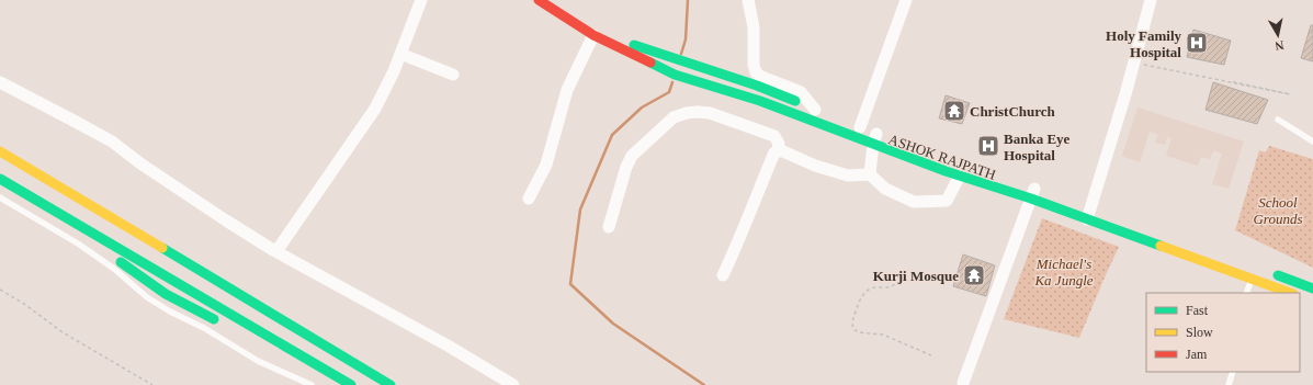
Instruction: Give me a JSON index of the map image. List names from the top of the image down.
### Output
{
  "streets": {
    "main road": ["ASHOK RAJPATH"]
  },
  "parks": ["School Grounds", "Michael's Ka Jungle"],
  "places": {
    "hospital": ["Holy Family Hospital", "Banka Eye Hospital"],
    "temple": ["ChristChurch", "Kurji Mosque"]
  },
  "legend": ["Fast", "Slow", "Jam"],
  "north": "bottom"
}
